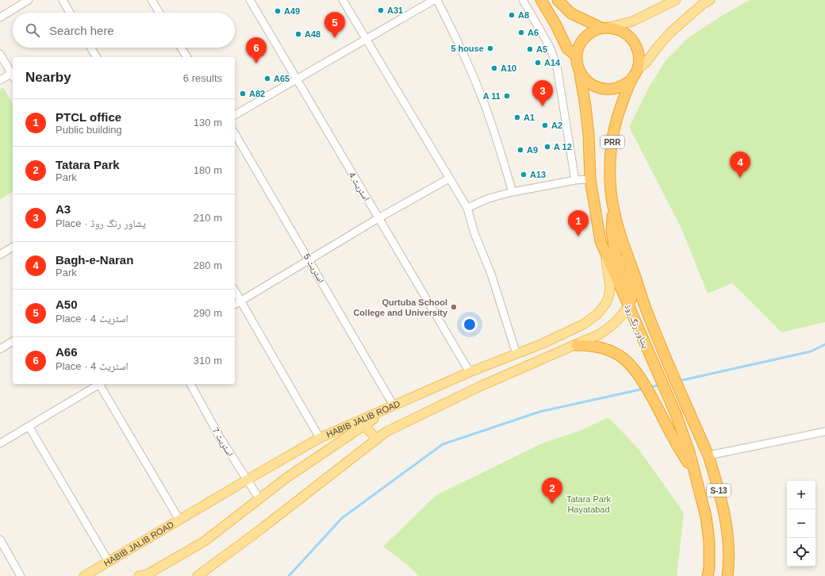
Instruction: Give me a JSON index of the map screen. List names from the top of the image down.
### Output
{
  "streets": {
    "highway": ["PRR", "پشاور رنگ روڈ", "S-13"],
    "main road": ["HABIB JALIB ROAD"],
    "street": ["اسٹریٹ 4", "اسٹریٹ 5", "اسٹریٹ 7"]
  },
  "crossings": [
    ["اسٹریٹ 4", "HABIB JALIB ROAD"],
    ["اسٹریٹ 5", "HABIB JALIB ROAD"],
    ["پشاور رنگ روڈ", "HABIB JALIB ROAD"],
    ["HABIB JALIB ROAD", "اسٹریٹ 7"]
  ],
  "parks": ["Tatara Park Hayatabad"],
  "places": [
    "A31",
    "A49",
    "A8",
    "A6",
    "A48",
    "5 house",
    "A5",
    "A14",
    "A10",
    "A65",
    "A82",
    "A 11",
    "A1",
    "A2",
    "A 12",
    "A9",
    "A13",
    "Qurtuba School College and University"
  ],
  "page": {
    "pins": [
      "5",
      "6",
      "3",
      "4",
      "1",
      "2"
    ],
    "search": "Search here",
    "heading": ["Nearby", "6 results"],
    "list": [
      {
        "mark": "1",
        "name": "PTCL office",
        "note": "Public building",
        "value": "130 m"
      },
      {
        "mark": "2",
        "name": "Tatara Park",
        "note": "Park",
        "value": "180 m"
      },
      {
        "mark": "3",
        "name": "A3",
        "note": "Place · پشاور رنگ روڈ",
        "value": "210 m"
      },
      {
        "mark": "4",
        "name": "Bagh-e-Naran",
        "note": "Park",
        "value": "280 m"
      },
      {
        "mark": "5",
        "name": "A50",
        "note": "Place · اسٹریٹ 4",
        "value": "290 m"
      },
      {
        "mark": "6",
        "name": "A66",
        "note": "Place · اسٹریٹ 4",
        "value": "310 m"
      }
    ],
    "map_buttons": ["+", "−"]
  }
}
